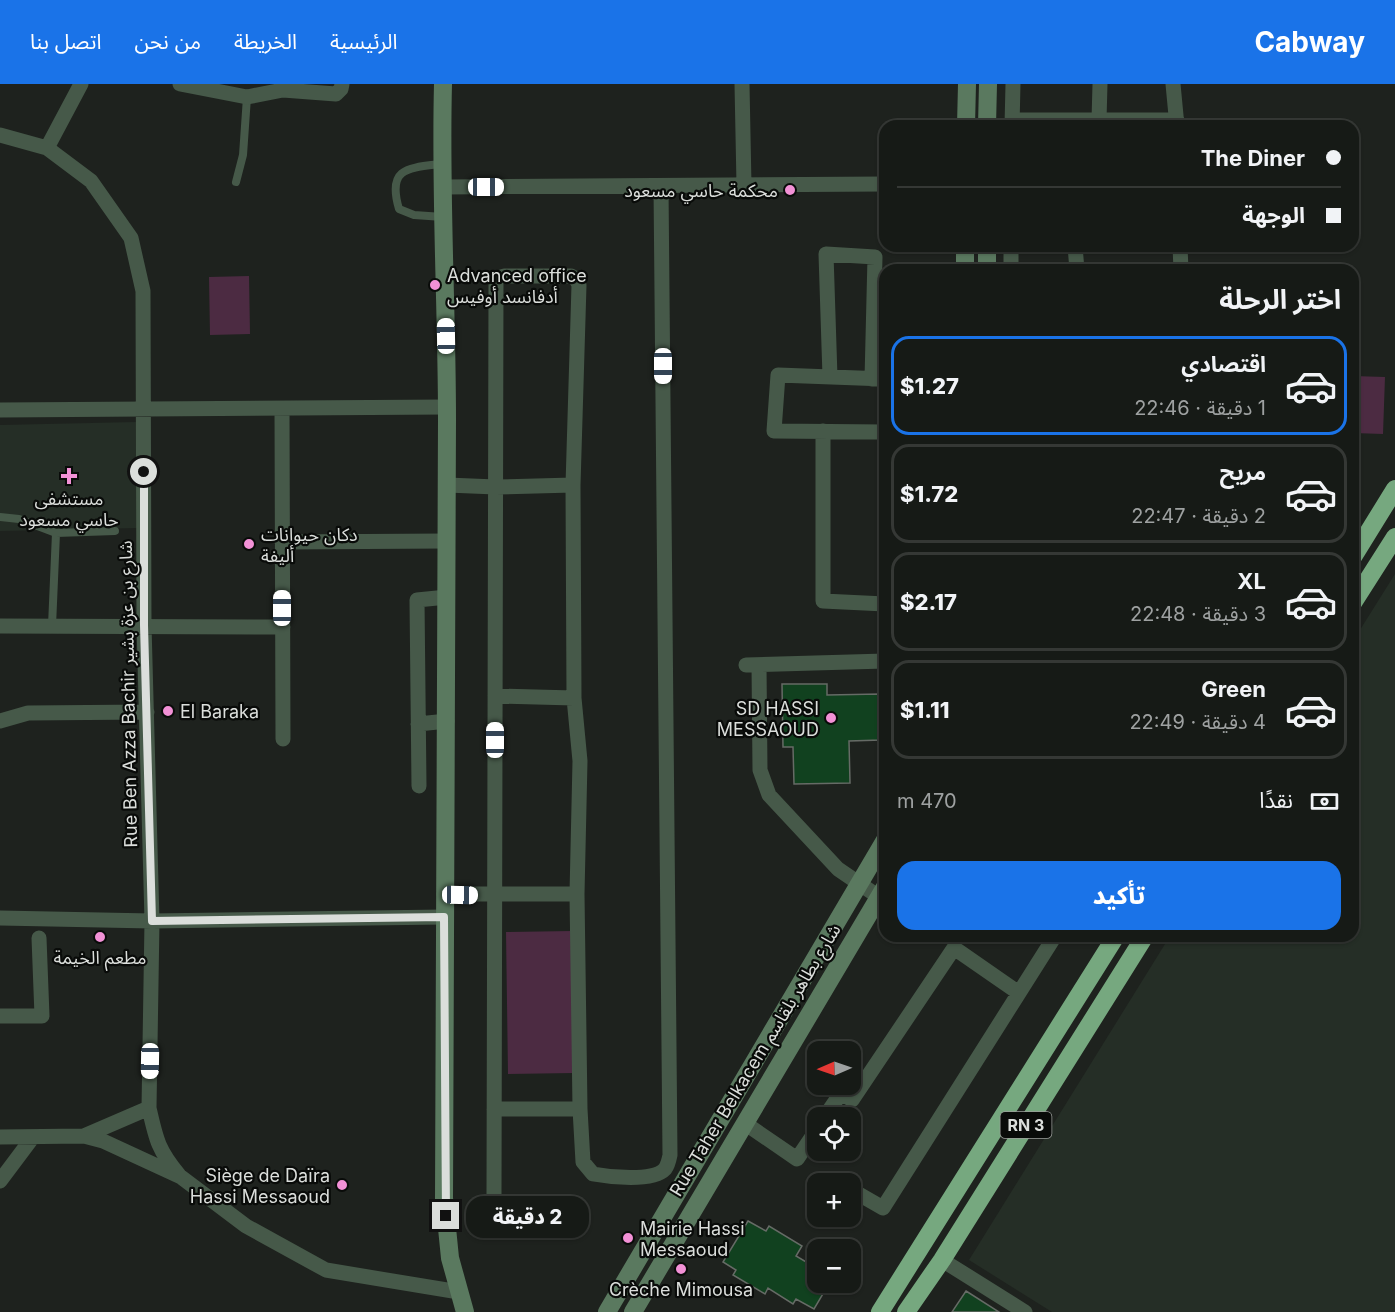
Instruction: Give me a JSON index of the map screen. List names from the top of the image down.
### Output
{
  "streets": {
    "highway": ["RN 3"],
    "street": ["Rue Ben Azza Bachir شارع بن عزة بشير", "Rue Taher Belkacem شارع بطاهر بلقاسم"]
  },
  "places": {
    "other": [
      "محكمة حاسي مسعود",
      "Advanced office أدفانسد أوفيس",
      "دكان حيوانات أليفة",
      "El Baraka",
      "SD HASSI MESSAOUD",
      "مطعم الخيمة",
      "Siège de Daïra Hassi Messaoud",
      "Mairie Hassi Messaoud",
      "Crèche Mimousa"
    ],
    "health": ["مستشفى حاسي مسعود"]
  },
  "north": "left",
  "page": {
    "header": "Cabway",
    "nav": [
      "الرئيسية",
      "الخريطة",
      "من نحن",
      "اتصل بنا"
    ],
    "banner": ["The Diner", "الوجهة"],
    "heading": "اختر الرحلة",
    "list": [
      {
        "name": "اقتصادي",
        "note": "1 دقيقة · 22:46",
        "value": "$1.27"
      },
      {
        "name": "مريح",
        "note": "2 دقيقة · 22:47",
        "value": "$1.72"
      },
      {
        "name": "XL",
        "note": "3 دقيقة · 22:48",
        "value": "$2.17"
      },
      {
        "name": "Green",
        "note": "4 دقيقة · 22:49",
        "value": "$1.11"
      }
    ],
    "pay": ["نقدًا", "470 m"],
    "buttons": "تأكيد",
    "map_buttons": ["+", "−"],
    "bubble": "2 دقيقة"
  }
}
